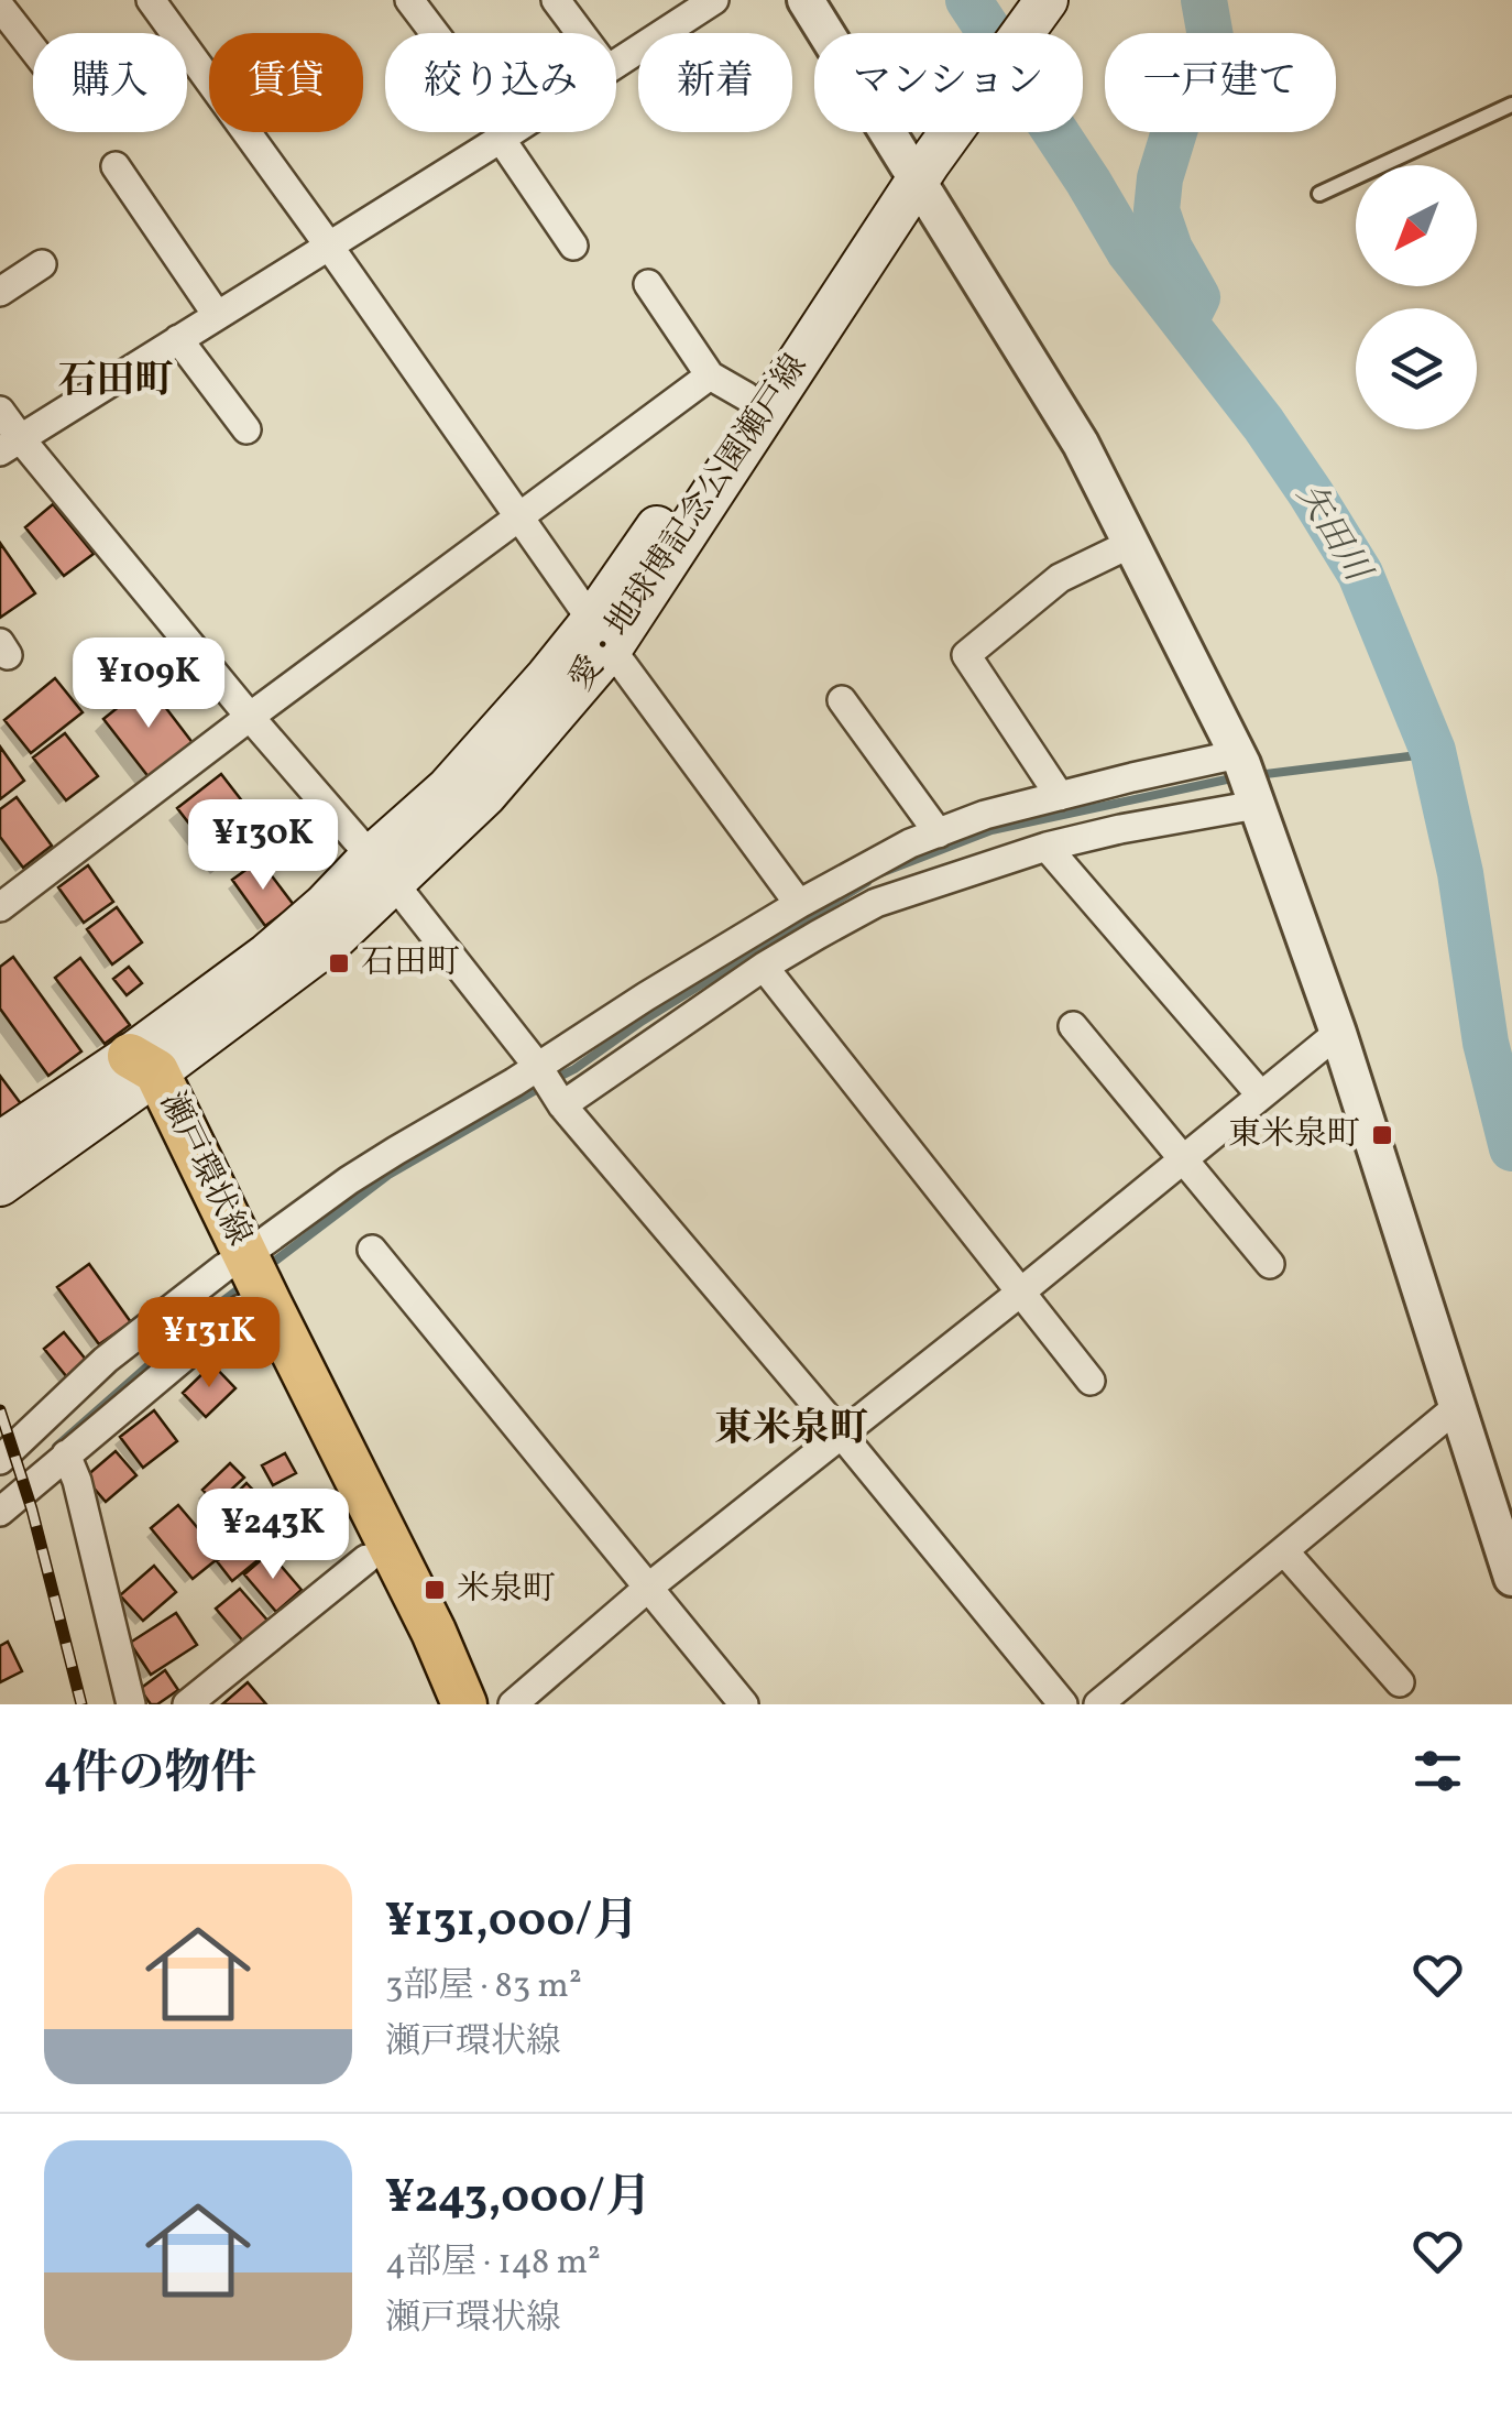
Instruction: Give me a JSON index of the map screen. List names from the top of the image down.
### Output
{
  "streets": {
    "main road": ["愛・地球博記念公園瀬戸線", "瀬戸環状線"]
  },
  "crossings": [
    ["愛・地球博記念公園瀬戸線", "瀬戸環状線"]
  ],
  "districts": ["石田町", "東米泉町"],
  "water": ["矢田川"],
  "places": {
    "transit": ["石田町", "東米泉町", "米泉町"]
  },
  "north": "bottom left",
  "page": {
    "chip": [
      "購入",
      "賃貸",
      "絞り込み",
      "新着",
      "マンション",
      "一戸建て"
    ],
    "price": [
      "¥109K",
      "¥130K",
      "¥131K",
      "¥243K"
    ],
    "heading": "4件の物件",
    "list": [
      {
        "name": "¥131,000/月",
        "note": "3部屋 · 83 m² · 瀬戸環状線"
      },
      {
        "name": "¥243,000/月",
        "note": "4部屋 · 148 m² · 瀬戸環状線"
      }
    ]
  }
}
